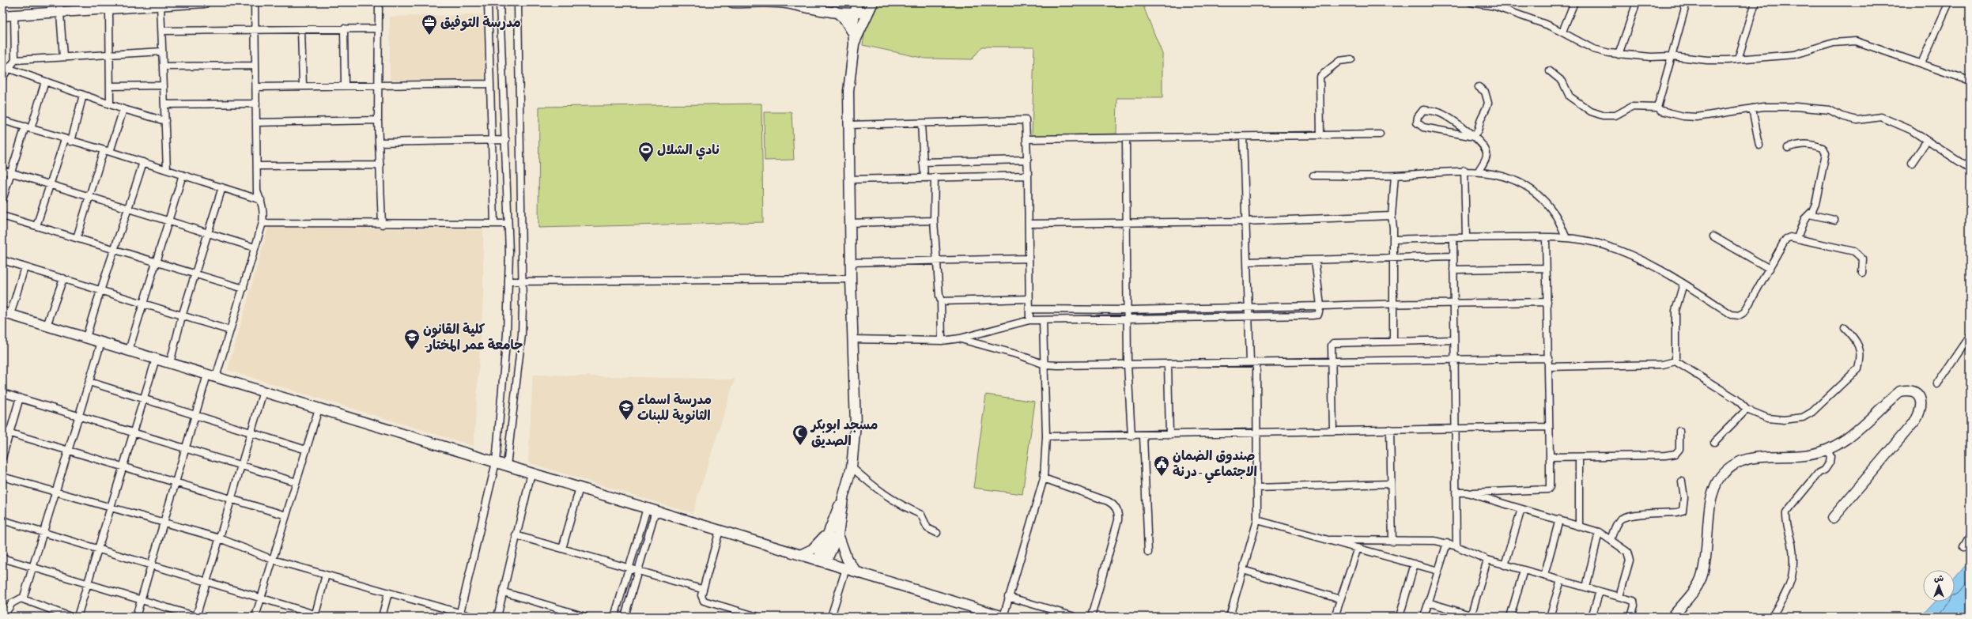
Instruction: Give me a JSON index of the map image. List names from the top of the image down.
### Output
{
  "places": {
    "office": ["مدرسة التوفيق"],
    "sports": ["نادي الشلال"],
    "school or university": ["كلية القانون -جامعة عمر المختار", "مدرسة اسماء الثانوية للبنات"],
    "mosque": ["مسجد ابوبكر الصديق"],
    "public building": ["صندوق الضمان الاجتماعي -درنة"]
  },
  "north": "top"
}
